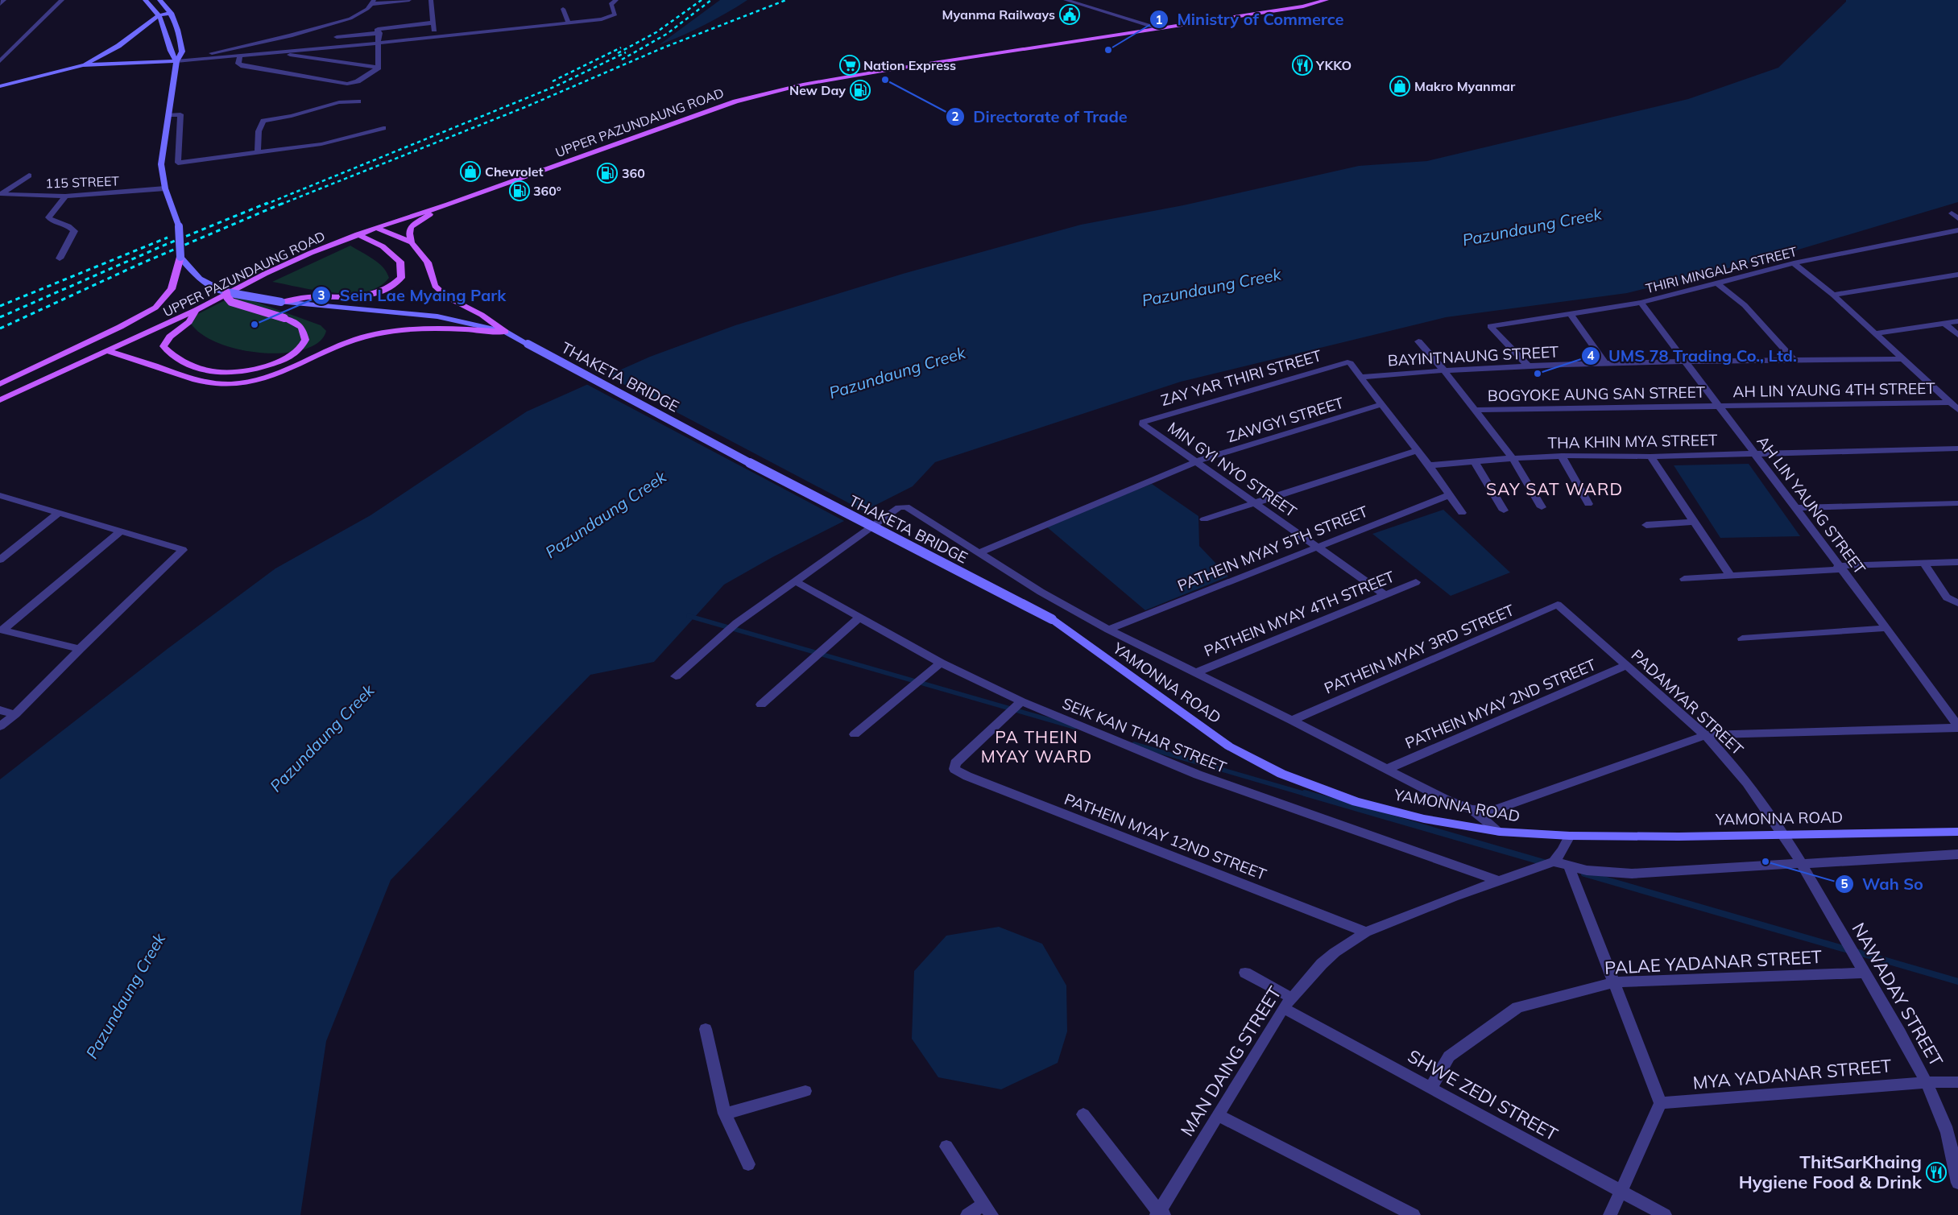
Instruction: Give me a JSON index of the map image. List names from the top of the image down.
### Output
{
  "streets": {
    "main road": ["UPPER PAZUNDAUNG ROAD", "THAKETA BRIDGE", "YAMONNA ROAD"],
    "street": [
      "115 STREET",
      "THIRI MINGALAR STREET",
      "BAYINTNAUNG STREET",
      "ZAY YAR THIRI STREET",
      "AH LIN YAUNG 4TH STREET",
      "BOGYOKE AUNG SAN STREET",
      "ZAWGYI STREET",
      "THA KHIN MYA STREET",
      "MIN GYI NYO STREET",
      "AH LIN YAUNG STREET",
      "PATHEIN MYAY 5TH STREET",
      "PATHEIN MYAY 4TH STREET",
      "PATHEIN MYAY 3RD STREET",
      "PADAMYAR STREET",
      "PATHEIN MYAY 2ND STREET",
      "SEIK KAN THAR STREET",
      "PATHEIN MYAY 12ND STREET",
      "PALAE YADANAR STREET",
      "NAWADAY STREET",
      "MAN DAING STREET",
      "MYA YADANAR STREET",
      "SHWE ZEDI STREET"
    ]
  },
  "crossings": [
    ["THIRI MINGALAR STREET", "BAYINTNAUNG STREET"],
    ["THIRI MINGALAR STREET", "AH LIN YAUNG STREET"],
    ["BAYINTNAUNG STREET", "ZAY YAR THIRI STREET"],
    ["BAYINTNAUNG STREET", "AH LIN YAUNG STREET"],
    ["THAKETA BRIDGE", "YAMONNA ROAD"],
    ["ZAY YAR THIRI STREET", "MIN GYI NYO STREET"],
    ["AH LIN YAUNG 4TH STREET", "BOGYOKE AUNG SAN STREET"],
    ["AH LIN YAUNG 4TH STREET", "AH LIN YAUNG STREET"],
    ["BOGYOKE AUNG SAN STREET", "AH LIN YAUNG STREET"],
    ["ZAWGYI STREET", "MIN GYI NYO STREET"],
    ["THA KHIN MYA STREET", "AH LIN YAUNG STREET"],
    ["MIN GYI NYO STREET", "PATHEIN MYAY 5TH STREET"],
    ["MIN GYI NYO STREET", "PATHEIN MYAY 4TH STREET"],
    ["PATHEIN MYAY 3RD STREET", "PADAMYAR STREET"],
    ["YAMONNA ROAD", "PADAMYAR STREET"],
    ["YAMONNA ROAD", "NAWADAY STREET"],
    ["PADAMYAR STREET", "PATHEIN MYAY 2ND STREET"],
    ["PADAMYAR STREET", "NAWADAY STREET"],
    ["SEIK KAN THAR STREET", "PATHEIN MYAY 12ND STREET"],
    ["SEIK KAN THAR STREET", "MAN DAING STREET"],
    ["PATHEIN MYAY 12ND STREET", "MAN DAING STREET"],
    ["PALAE YADANAR STREET", "NAWADAY STREET"],
    ["PALAE YADANAR STREET", "SHWE ZEDI STREET"],
    ["NAWADAY STREET", "MYA YADANAR STREET"],
    ["MAN DAING STREET", "SHWE ZEDI STREET"]
  ],
  "districts": ["SAY SAT WARD", "PA THEIN MYAY WARD"],
  "water": ["Pazundaung Creek"],
  "places": {
    "public building": ["Myanma Railways"],
    "other": [
      "Ministry of Commerce",
      "Directorate of Trade",
      "Sein Lae Myaing Park",
      "UMS 78 Trading Co., Ltd.",
      "Wah So"
    ],
    "supermarket": ["Nation Express"],
    "restaurant": ["YKKO", "ThitSarKhaing Hygiene Food & Drink"],
    "shop": ["Makro Myanmar", "Chevrolet"],
    "fuel station": ["New Day", "360", "360°"]
  }
}
